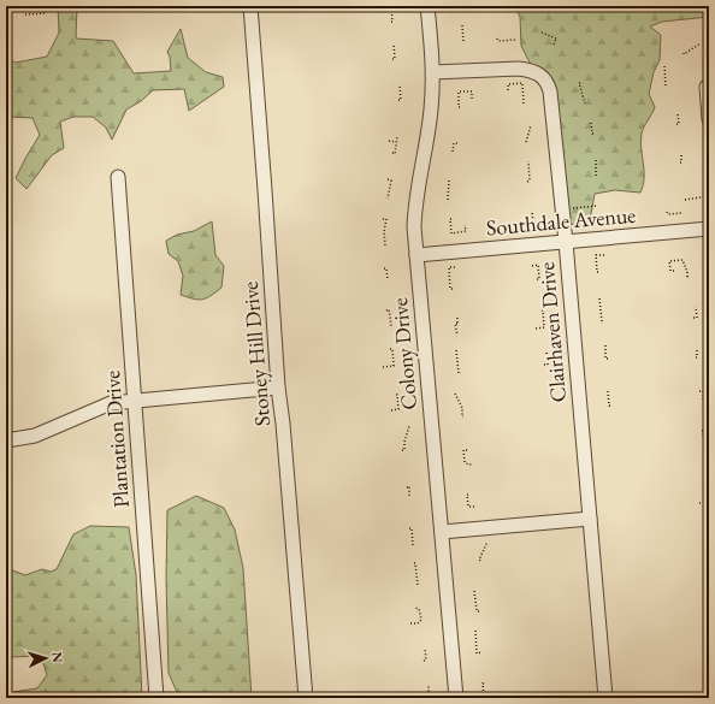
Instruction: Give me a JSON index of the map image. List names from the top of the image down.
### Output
{
  "streets": {
    "street": [
      "Southdale Avenue",
      "Clairhaven Drive",
      "Stoney Hill Drive",
      "Colony Drive",
      "Plantation Drive"
    ]
  },
  "crossings": [
    ["Southdale Avenue", "Clairhaven Drive"],
    ["Southdale Avenue", "Colony Drive"],
    ["Clairhaven Drive", "Colony Drive"]
  ],
  "north": "right"
}
